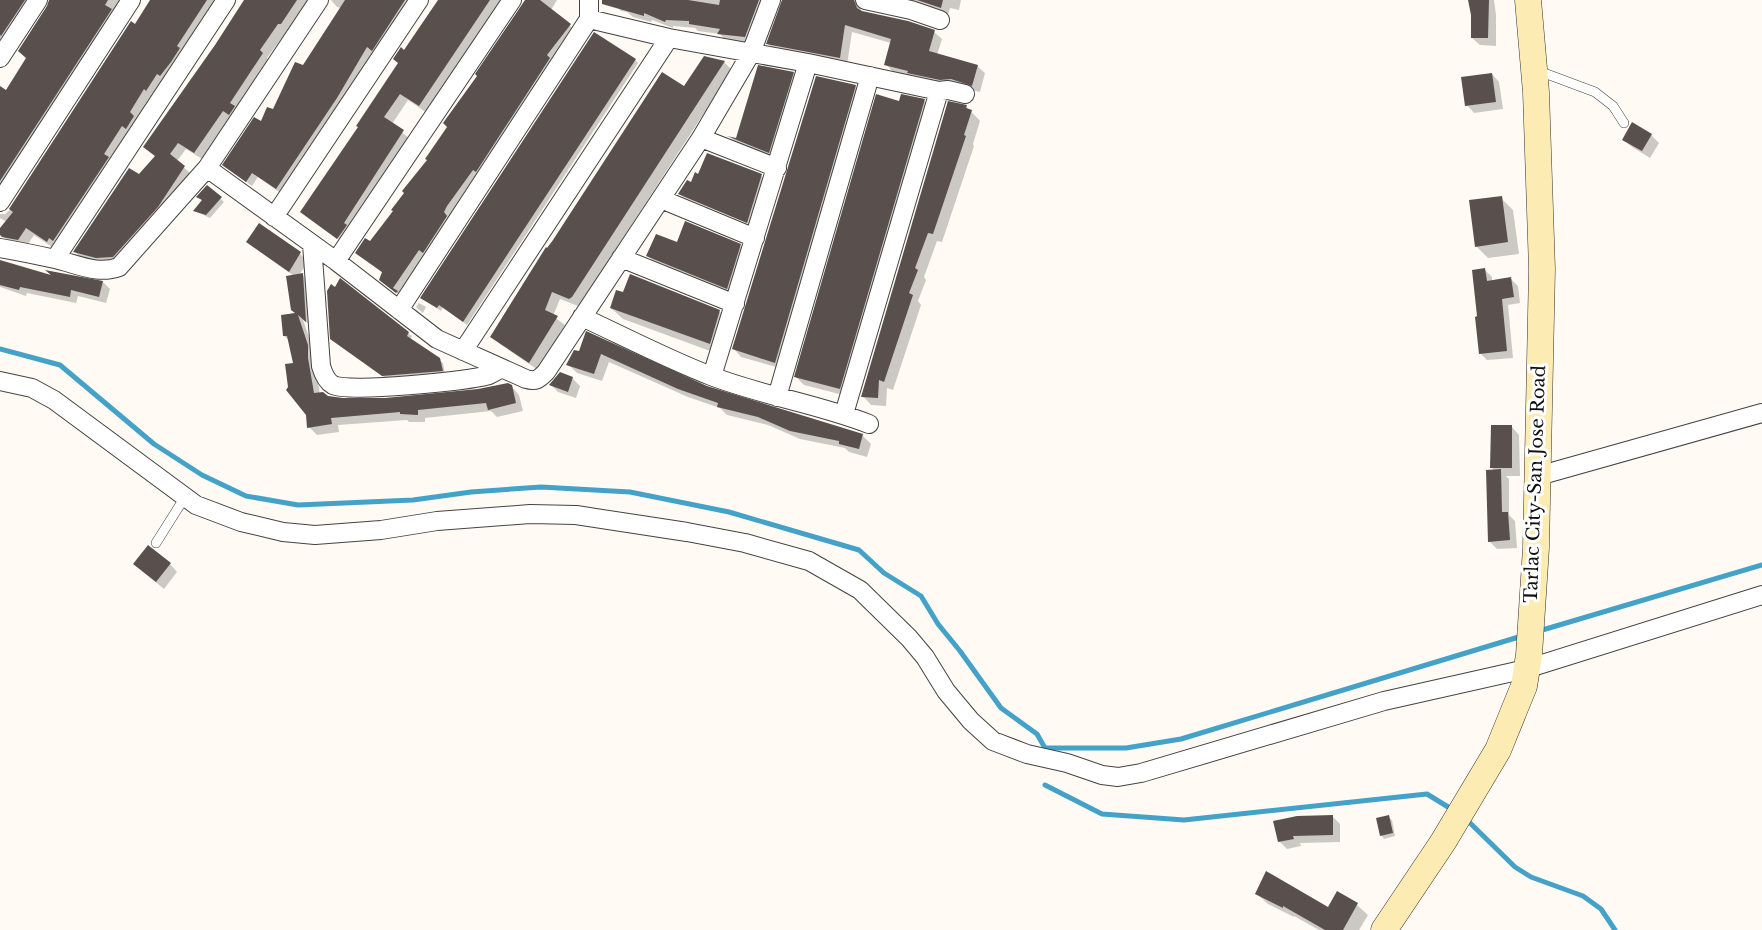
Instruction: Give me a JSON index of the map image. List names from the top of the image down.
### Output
{
  "streets": {
    "main road": ["Tarlac City-San Jose Road"]
  }
}
